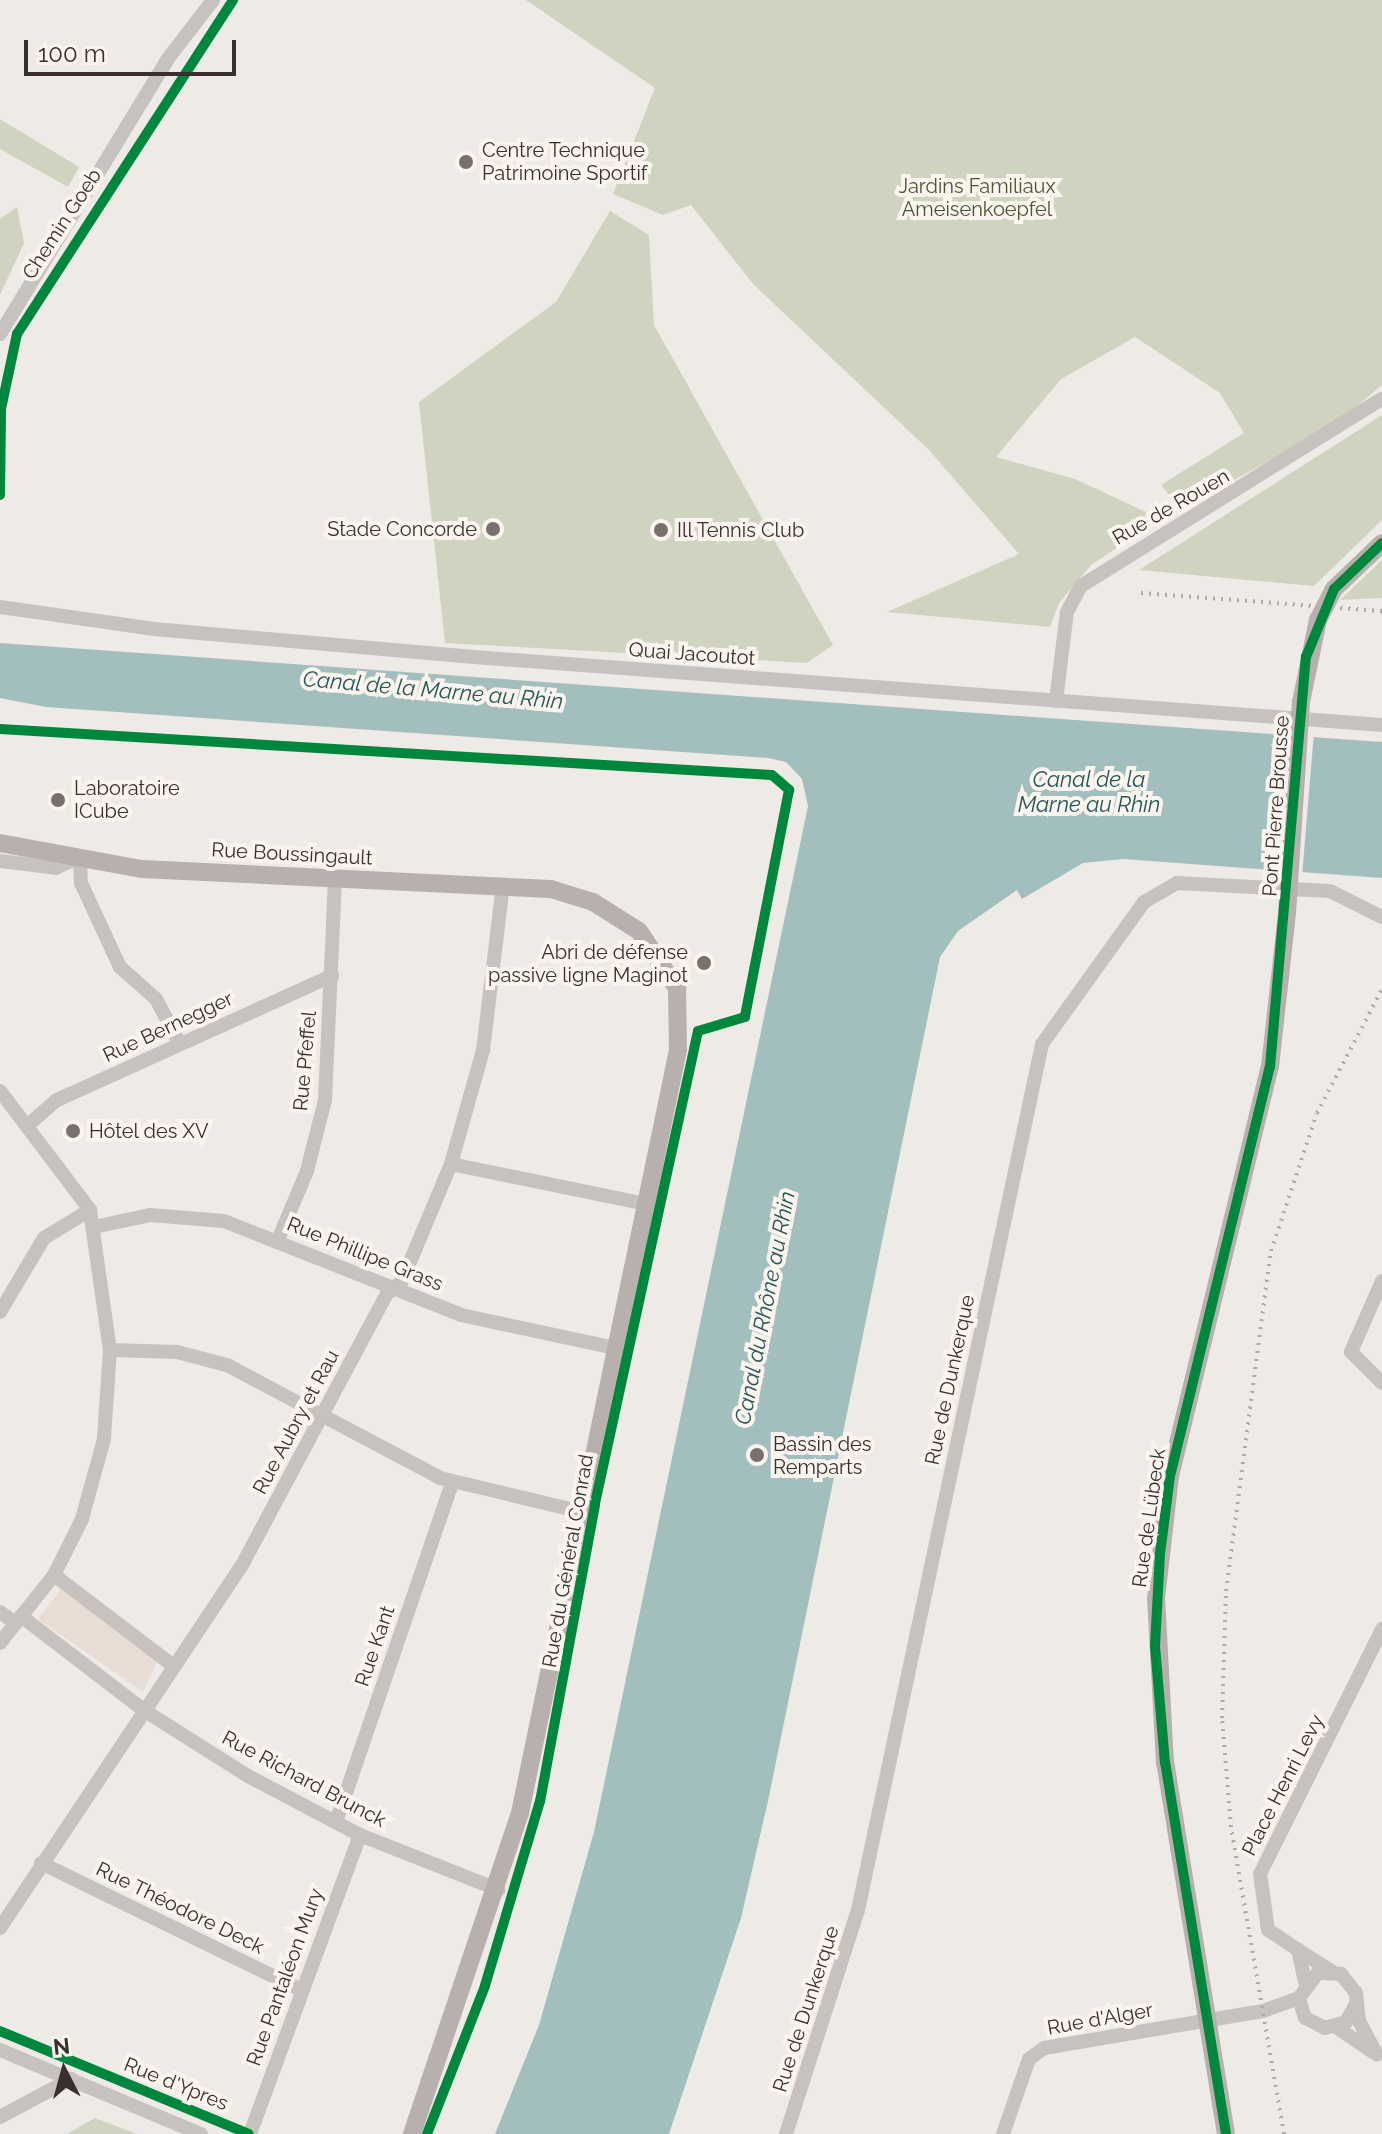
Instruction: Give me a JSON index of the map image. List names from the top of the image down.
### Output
{
  "streets": {
    "main road": [
      "Pont Pierre Brousse",
      "Rue Boussingault",
      "Rue de Lübeck",
      "Rue du Général Conrad"
    ],
    "street": [
      "Chemin Goeb",
      "Rue de Rouen",
      "Quai Jacoutot",
      "Rue Bernegger",
      "Rue Pfeffel",
      "Rue Phillipe Grass",
      "Rue de Dunkerque",
      "Rue Aubry et Rau",
      "Rue Kant",
      "Rue Richard Brunck",
      "Place Henri Levy",
      "Rue Théodore Deck",
      "Rue Pantaléon Mury",
      "Rue d'Alger",
      "Rue d'Ypres"
    ]
  },
  "crossings": [
    ["Rue de Rouen", "Quai Jacoutot"],
    ["Pont Pierre Brousse", "Rue de Lübeck"],
    ["Rue Boussingault", "Rue Pfeffel"],
    ["Rue Boussingault", "Rue Aubry et Rau"],
    ["Rue Boussingault", "Rue du Général Conrad"],
    ["Rue Bernegger", "Rue Pfeffel"],
    ["Rue Pfeffel", "Rue Phillipe Grass"],
    ["Rue Phillipe Grass", "Rue Aubry et Rau"],
    ["Rue Phillipe Grass", "Rue du Général Conrad"],
    ["Rue Aubry et Rau", "Rue du Général Conrad"],
    ["Rue Aubry et Rau", "Rue Richard Brunck"],
    ["Rue Aubry et Rau", "Rue Théodore Deck"],
    ["Rue de Lübeck", "Rue d'Alger"],
    ["Rue du Général Conrad", "Rue Richard Brunck"],
    ["Rue Kant", "Rue Richard Brunck"],
    ["Rue Richard Brunck", "Rue Pantaléon Mury"],
    ["Rue Théodore Deck", "Rue Pantaléon Mury"]
  ],
  "water": ["Canal de la Marne au Rhin", "Canal du Rhône au Rhin"],
  "parks": ["Jardins Familiaux Ameisenkoepfel"],
  "places": [
    "Centre Technique Patrimoine Sportif",
    "Stade Concorde",
    "Ill Tennis Club",
    "Laboratoire ICube",
    "Abri de défense passive ligne Maginot",
    "Hôtel des XV",
    "Bassin des Remparts"
  ],
  "scale_bar": "100 m",
  "north": "top"
}
